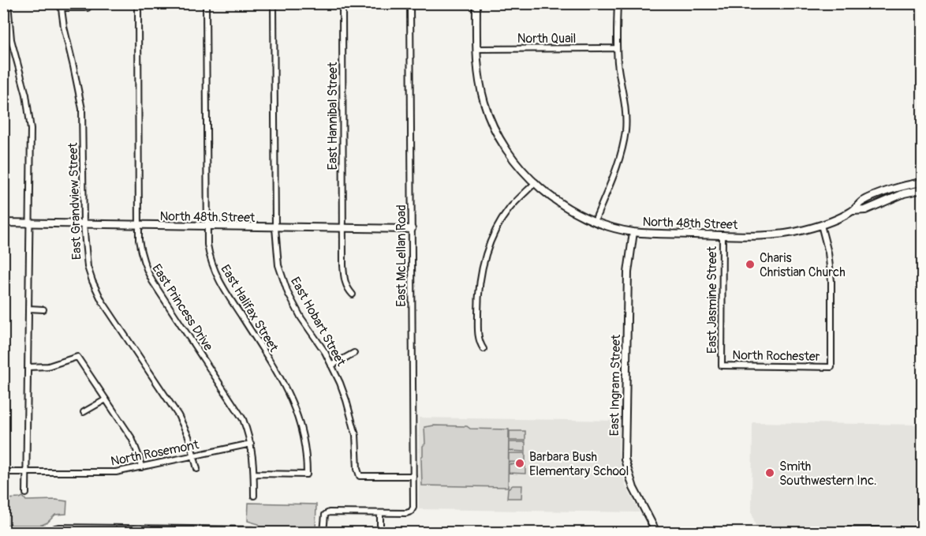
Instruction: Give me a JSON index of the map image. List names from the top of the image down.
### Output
{
  "streets": {
    "street": [
      "North Quail",
      "East Hannibal Street",
      "East Grandview Street",
      "North 48th Street",
      "East McLellan Road",
      "East Jasmine Street",
      "East Princess Drive",
      "East Halifax Street",
      "East Hobart Street",
      "North Rochester",
      "East Ingram Street",
      "North Rosemont"
    ]
  },
  "crossings": [
    ["North Quail", "North 48th Street"],
    ["East Hannibal Street", "North 48th Street"],
    ["East Grandview Street", "North 48th Street"],
    ["East Grandview Street", "North Rosemont"],
    ["North 48th Street", "East McLellan Road"],
    ["North 48th Street", "East Jasmine Street"],
    ["North 48th Street", "East Princess Drive"],
    ["North 48th Street", "East Halifax Street"],
    ["North 48th Street", "East Hobart Street"],
    ["North 48th Street", "North Rochester"],
    ["North 48th Street", "East Ingram Street"],
    ["East McLellan Road", "East Hobart Street"],
    ["East Jasmine Street", "North Rochester"],
    ["East Princess Drive", "East Halifax Street"],
    ["East Princess Drive", "North Rosemont"]
  ],
  "places": ["Charis Christian Church", "Barbara Bush Elementary School", "Smith Southwestern Inc."]
}
